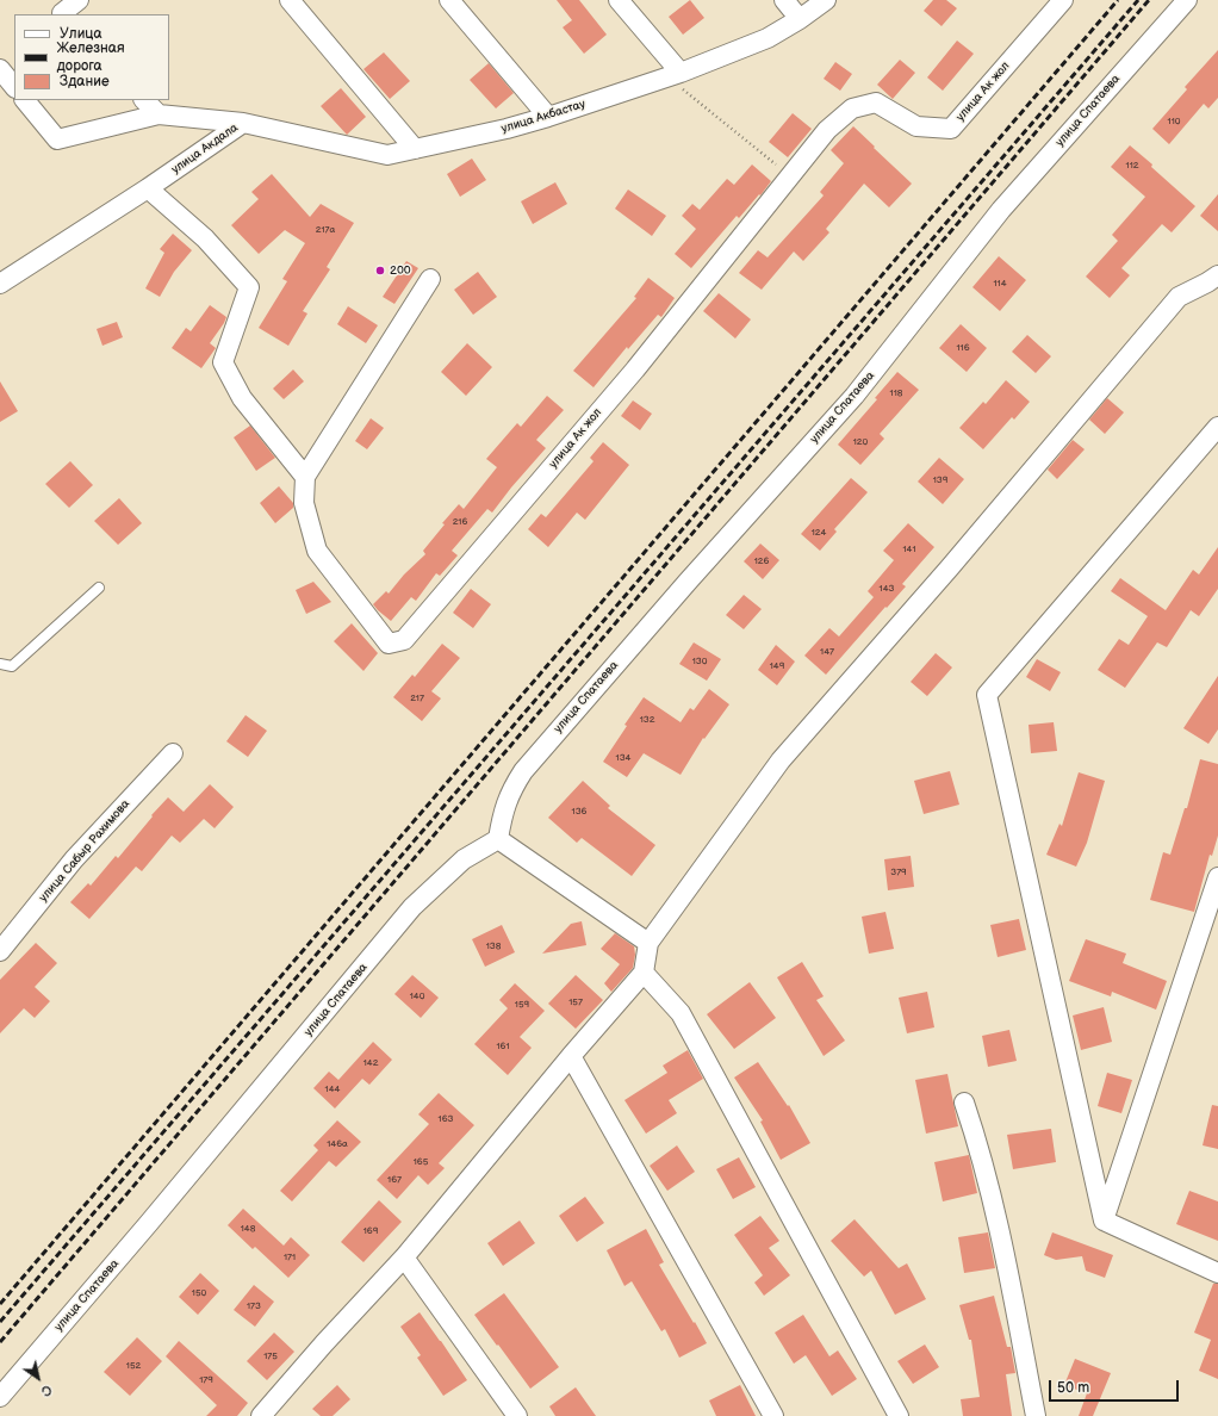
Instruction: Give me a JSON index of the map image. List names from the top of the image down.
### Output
{
  "streets": {
    "street": [
      "улица Ак жол",
      "улица Спатаева",
      "улица Акбастау",
      "улица Акдала",
      "улица Сабыр Рахимова"
    ]
  },
  "crossings": [
    ["улица Акбастау", "улица Акдала"]
  ],
  "places": ["200"],
  "house_numbers": [
    "110",
    "112",
    "217а",
    "114",
    "116",
    "118",
    "120",
    "139",
    "216",
    "124",
    "141",
    "126",
    "143",
    "147",
    "130",
    "149",
    "217",
    "132",
    "134",
    "136",
    "379",
    "138",
    "140",
    "157",
    "159",
    "161",
    "142",
    "144",
    "163",
    "146а",
    "165",
    "167",
    "148",
    "169",
    "171",
    "150",
    "173",
    "175",
    "152",
    "179"
  ],
  "legend": ["Улица", "Железная дорога", "Здание"],
  "scale_bar": "50 m",
  "north": "bottom right"
}
